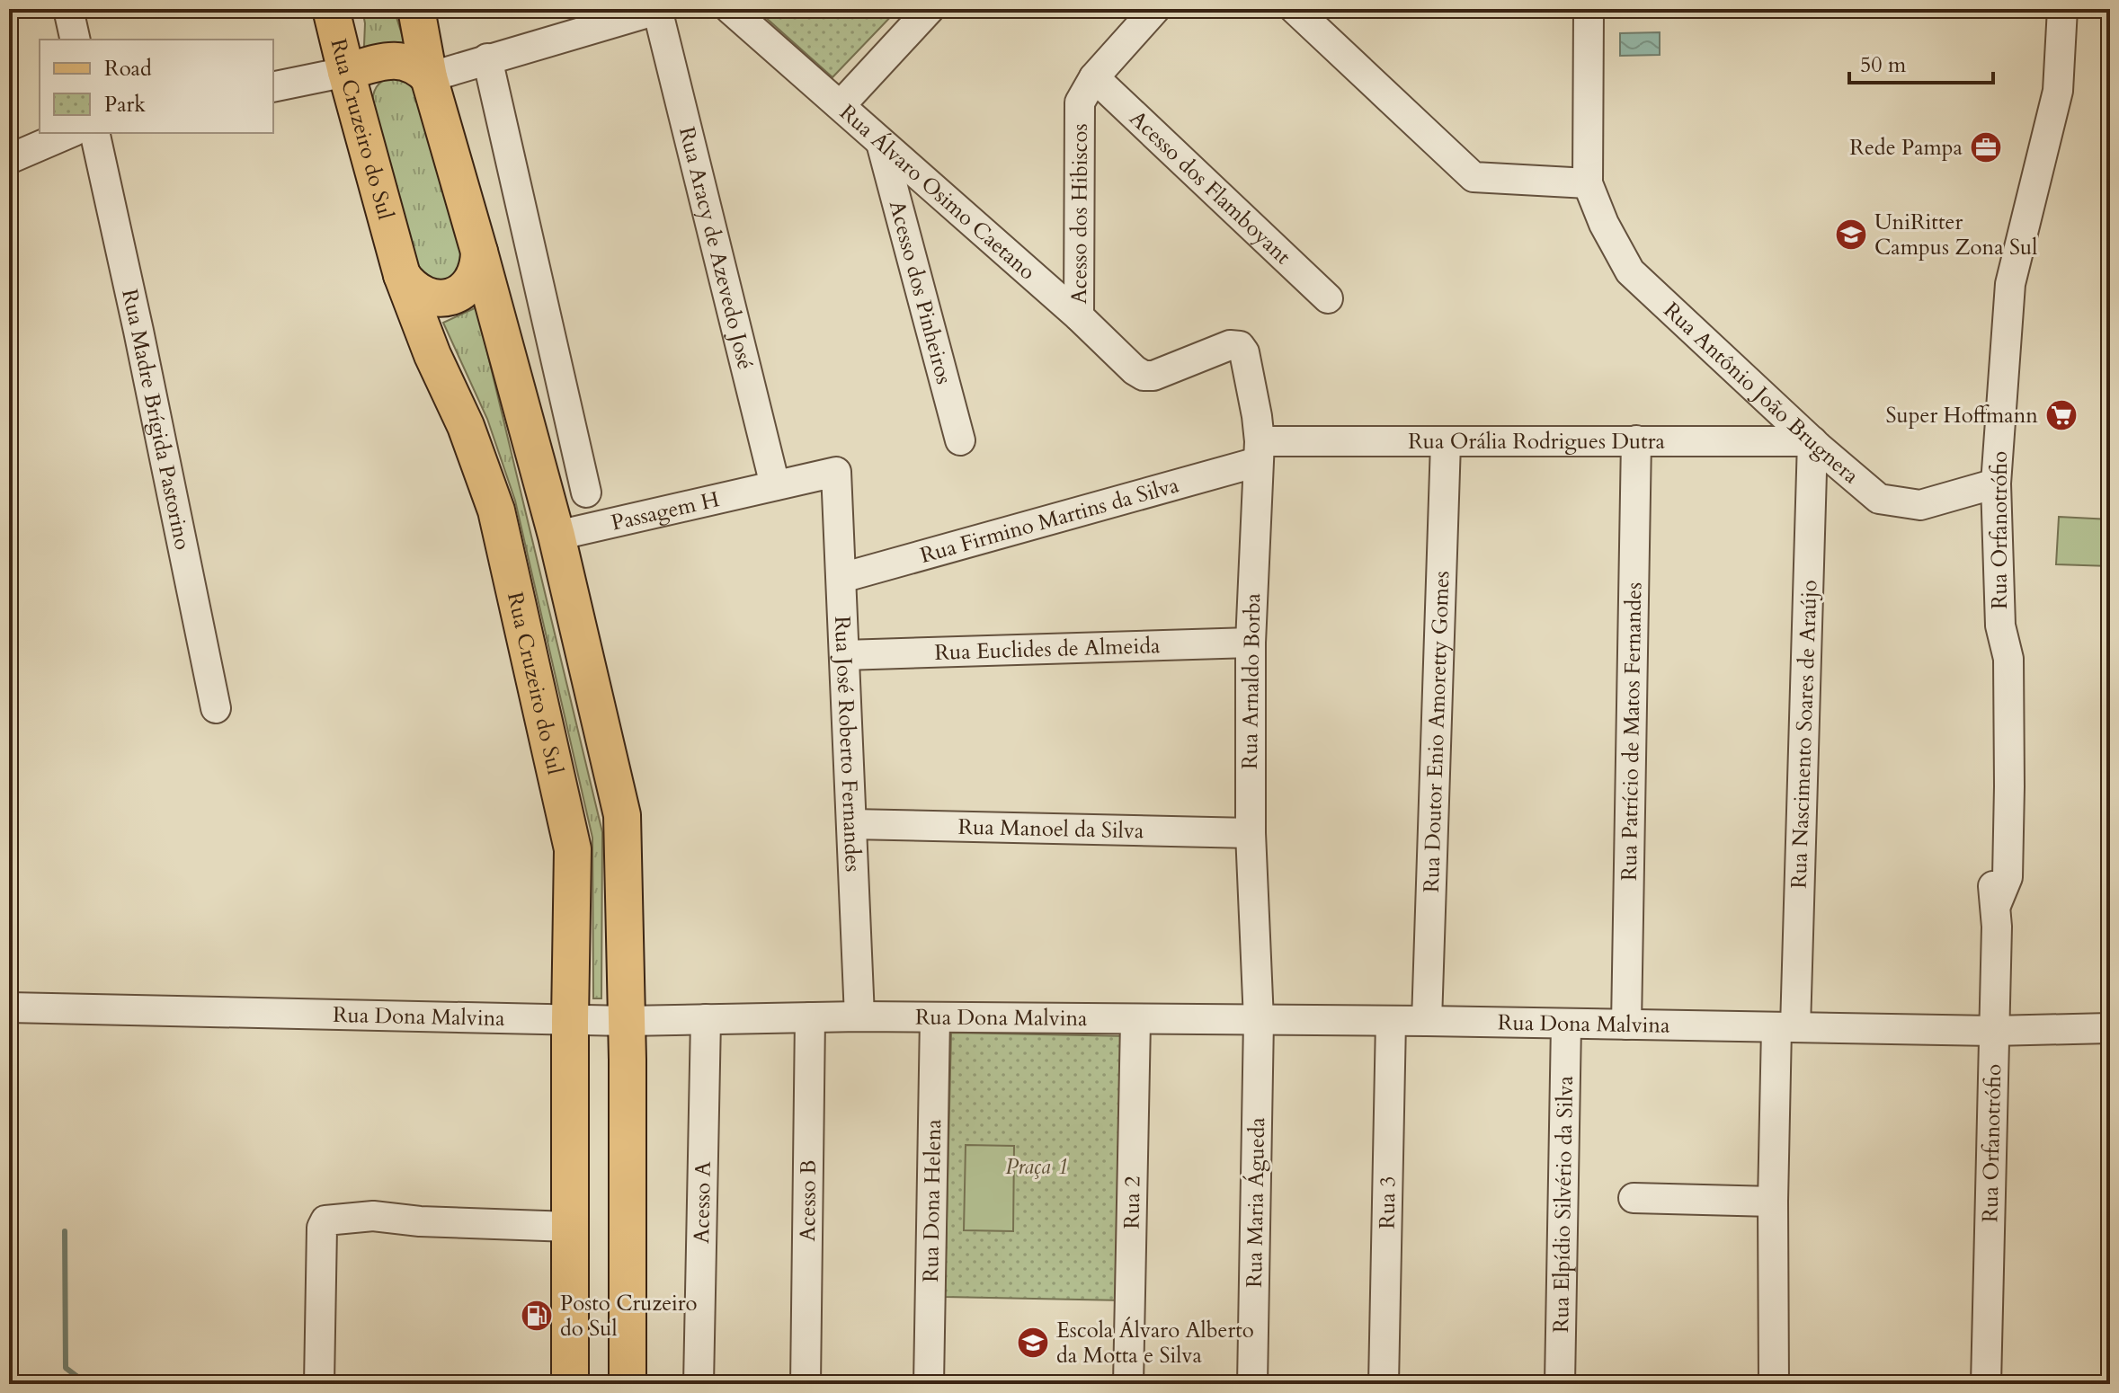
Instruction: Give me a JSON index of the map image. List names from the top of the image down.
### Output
{
  "streets": {
    "main road": ["Rua Cruzeiro do Sul"],
    "street": [
      "Acesso dos Flamboyant",
      "Rua Álvaro Osimo Caetano",
      "Acesso dos Hibiscos",
      "Rua Aracy de Azevedo José",
      "Acesso dos Pinheiros",
      "Rua Antônio João Brugnera",
      "Rua Madre Brígida Pastorino",
      "Rua Orália Rodrigues Dutra",
      "Passagem H",
      "Rua Firmino Martins da Silva",
      "Rua Orfanotrófio",
      "Rua Euclides de Almeida",
      "Rua Arnaldo Borba",
      "Rua Doutor Enio Amoretty Gomes",
      "Rua Patrício de Matos Fernandes",
      "Rua Nascimento Soares de Araújo",
      "Rua José Roberto Fernandes",
      "Rua Manoel da Silva",
      "Rua Dona Malvina",
      "Acesso B",
      "Rua Dona Helena",
      "Acesso A",
      "Rua 2",
      "Rua Maria Águeda",
      "Rua 3",
      "Rua Elpídio Silvério da Silva"
    ]
  },
  "crossings": [
    ["Rua Cruzeiro do Sul", "Rua Dona Malvina"],
    ["Acesso dos Flamboyant", "Acesso dos Hibiscos"],
    ["Rua Álvaro Osimo Caetano", "Acesso dos Hibiscos"],
    ["Rua Álvaro Osimo Caetano", "Acesso dos Pinheiros"],
    ["Rua Álvaro Osimo Caetano", "Rua Arnaldo Borba"],
    ["Rua Aracy de Azevedo José", "Passagem H"],
    ["Rua Antônio João Brugnera", "Rua Orália Rodrigues Dutra"],
    ["Rua Antônio João Brugnera", "Rua Orfanotrófio"],
    ["Rua Antônio João Brugnera", "Rua Nascimento Soares de Araújo"],
    ["Rua Orália Rodrigues Dutra", "Rua Firmino Martins da Silva"],
    ["Rua Orália Rodrigues Dutra", "Rua Arnaldo Borba"],
    ["Rua Orália Rodrigues Dutra", "Rua Doutor Enio Amoretty Gomes"],
    ["Rua Orália Rodrigues Dutra", "Rua Patrício de Matos Fernandes"],
    ["Rua Orália Rodrigues Dutra", "Rua Nascimento Soares de Araújo"],
    ["Passagem H", "Rua José Roberto Fernandes"],
    ["Rua Firmino Martins da Silva", "Rua Arnaldo Borba"],
    ["Rua Firmino Martins da Silva", "Rua José Roberto Fernandes"],
    ["Rua Orfanotrófio", "Rua Dona Malvina"],
    ["Rua Euclides de Almeida", "Rua Arnaldo Borba"],
    ["Rua Euclides de Almeida", "Rua José Roberto Fernandes"],
    ["Rua Arnaldo Borba", "Rua Manoel da Silva"],
    ["Rua Arnaldo Borba", "Rua Dona Malvina"],
    ["Rua Arnaldo Borba", "Rua Maria Águeda"],
    ["Rua Doutor Enio Amoretty Gomes", "Rua Dona Malvina"],
    ["Rua Patrício de Matos Fernandes", "Rua Dona Malvina"],
    ["Rua Nascimento Soares de Araújo", "Rua Dona Malvina"],
    ["Rua José Roberto Fernandes", "Rua Manoel da Silva"],
    ["Rua José Roberto Fernandes", "Rua Dona Malvina"],
    ["Rua Dona Malvina", "Acesso B"],
    ["Rua Dona Malvina", "Rua Dona Helena"],
    ["Rua Dona Malvina", "Acesso A"],
    ["Rua Dona Malvina", "Rua 2"],
    ["Rua Dona Malvina", "Rua Maria Águeda"],
    ["Rua Dona Malvina", "Rua 3"],
    ["Rua Dona Malvina", "Rua Elpídio Silvério da Silva"]
  ],
  "parks": ["Praça 1"],
  "places": {
    "office": ["Rede Pampa"],
    "school or university": ["UniRitter Campus Zona Sul", "Escola Álvaro Alberto da Motta e Silva"],
    "supermarket": ["Super Hoffmann"],
    "fuel station": ["Posto Cruzeiro do Sul"]
  },
  "legend": ["Road", "Park"],
  "scale_bar": "50 m"
}
